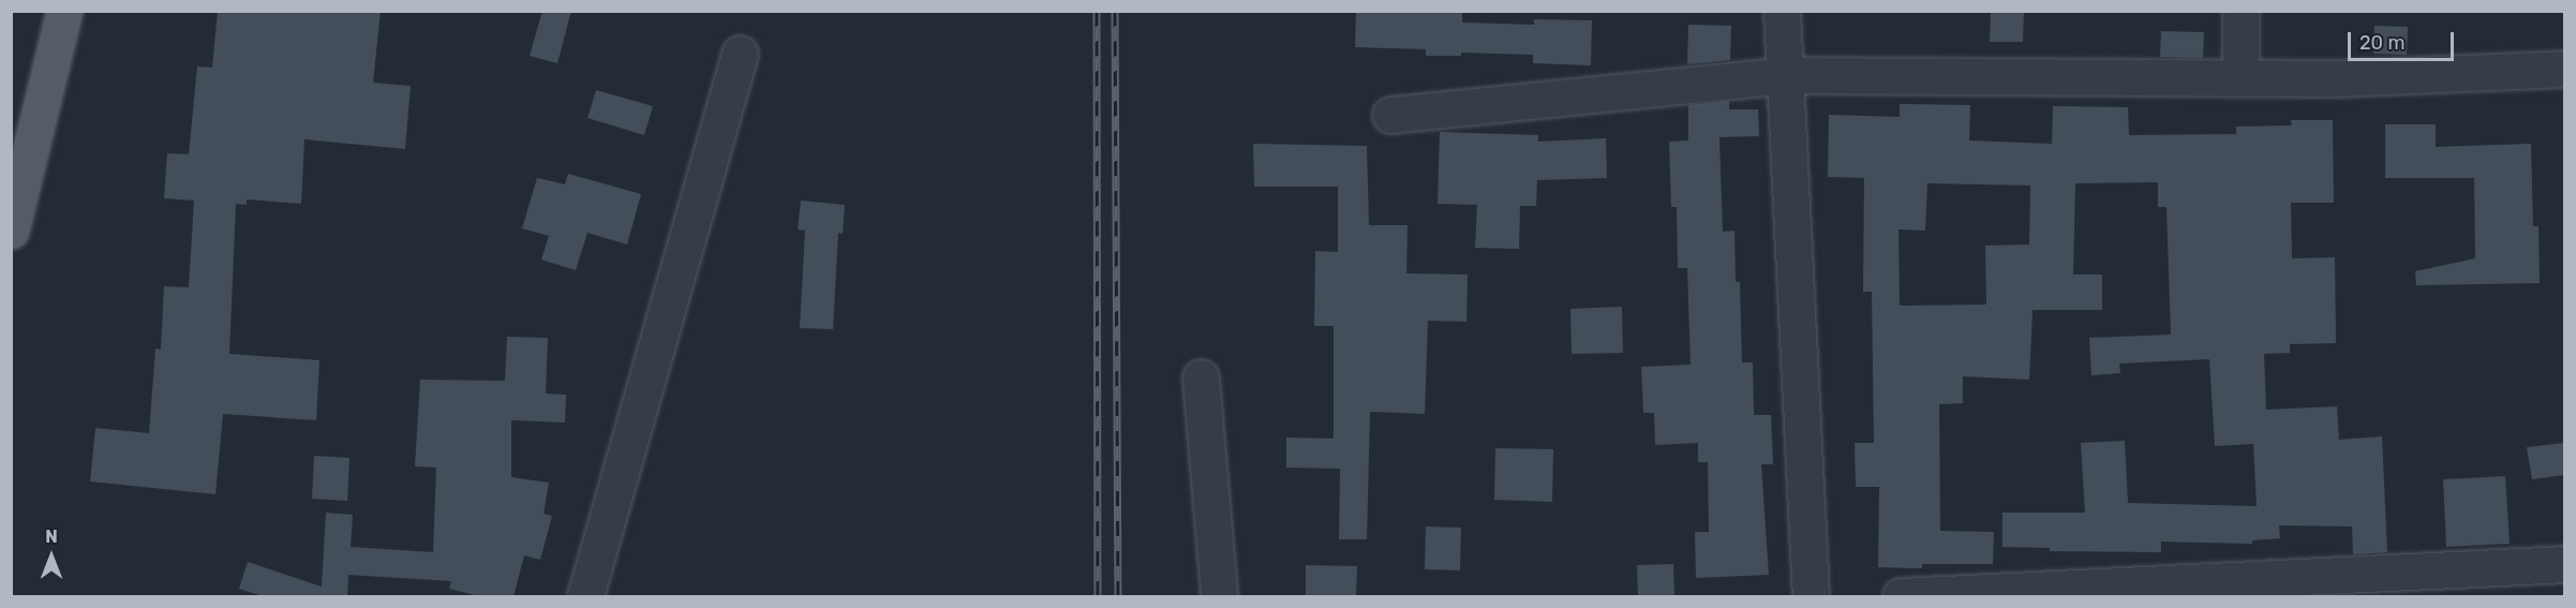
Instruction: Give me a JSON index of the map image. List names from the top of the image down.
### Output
{
  "scale_bar": "20 m",
  "north": "top"
}
